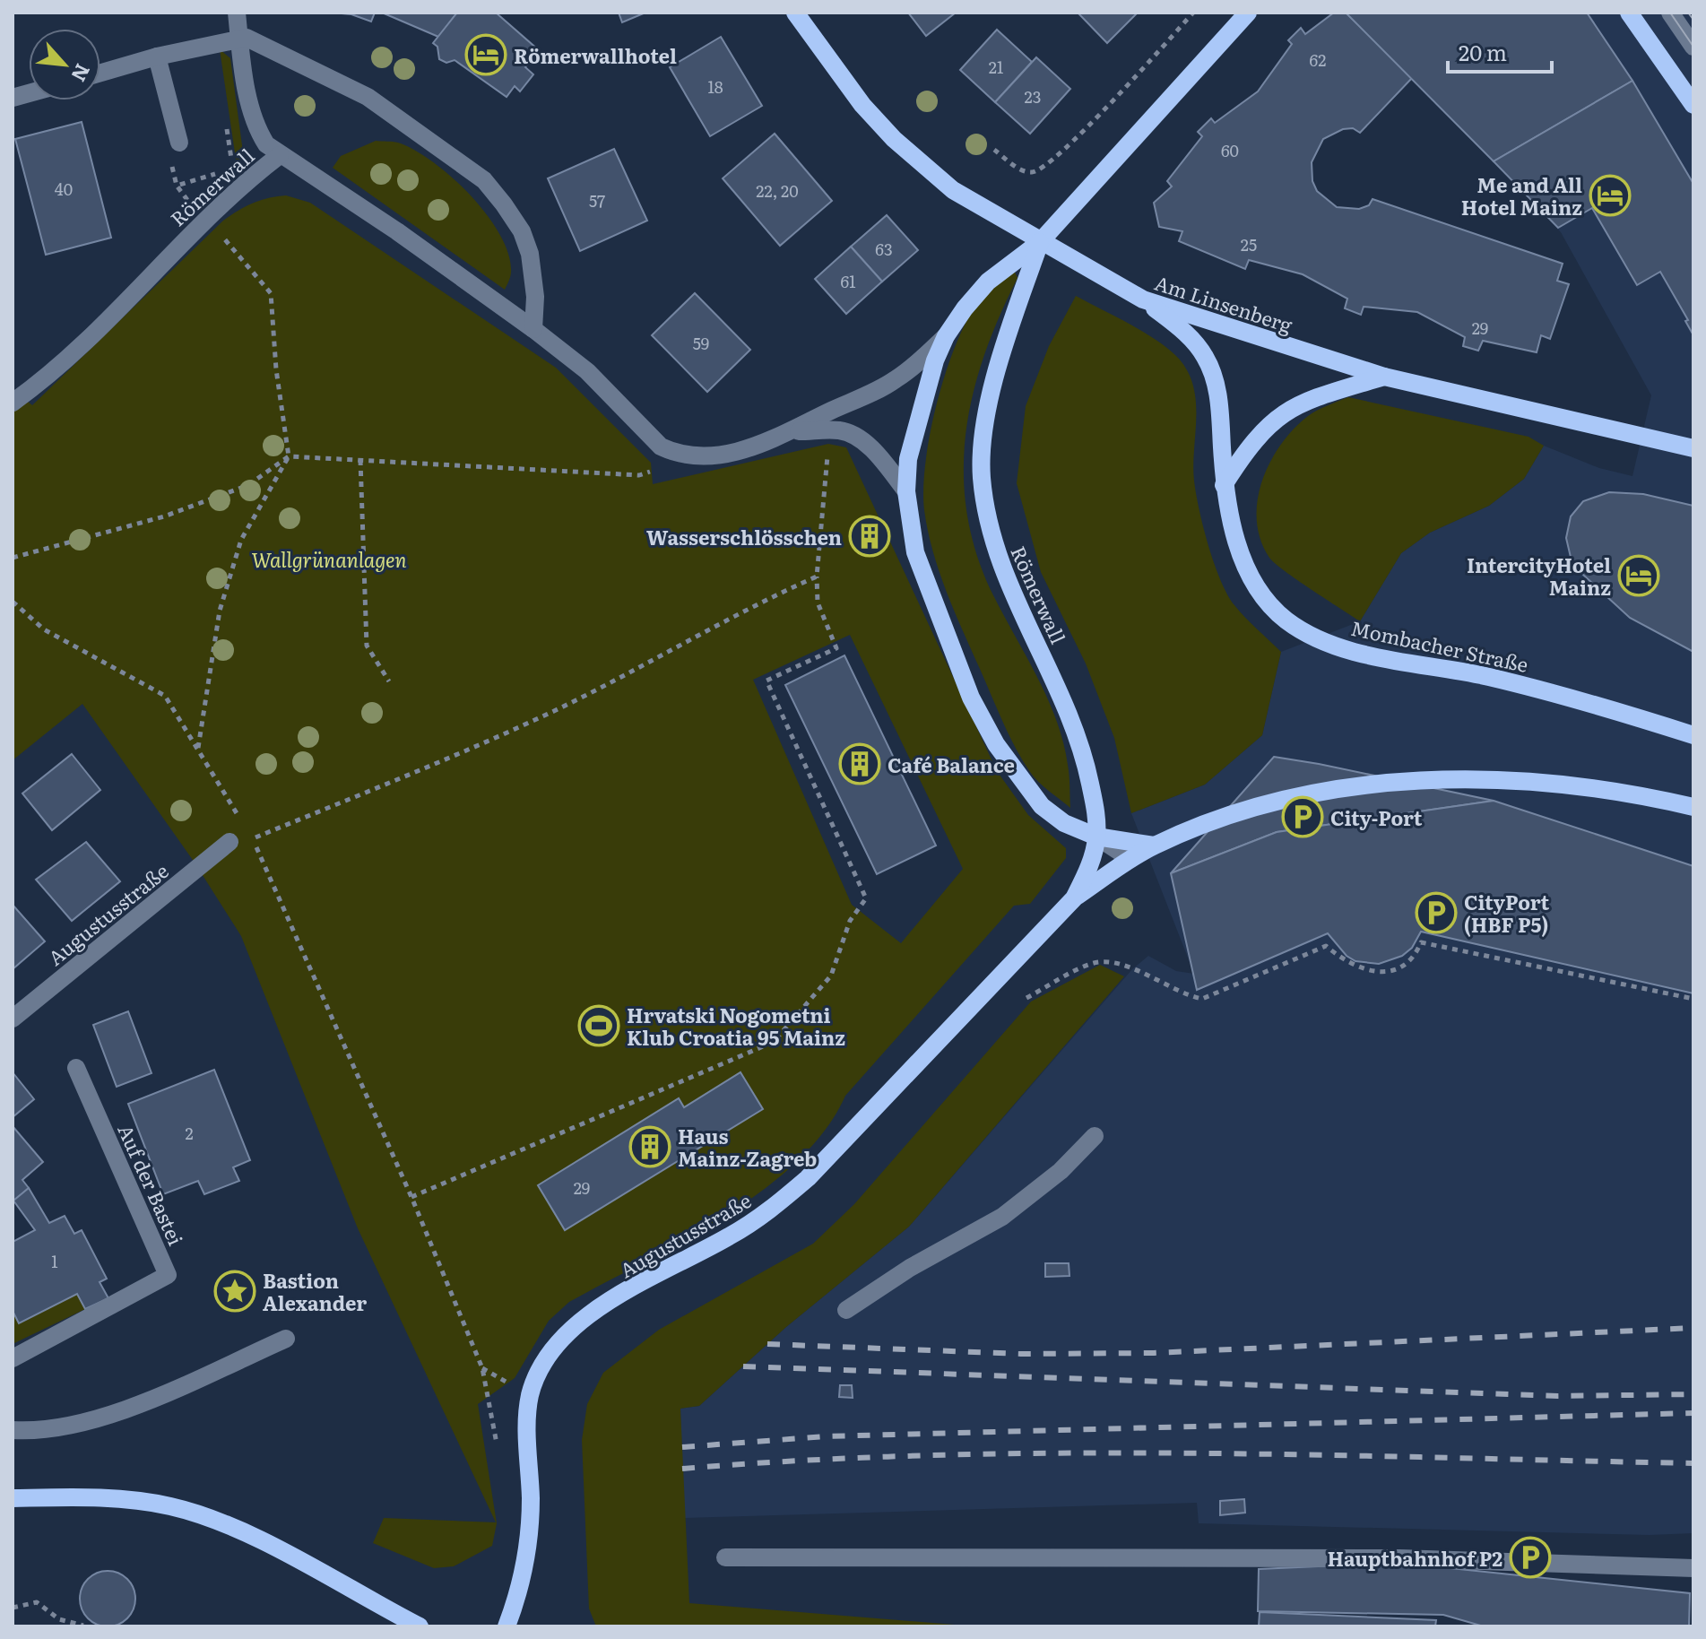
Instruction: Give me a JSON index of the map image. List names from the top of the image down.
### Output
{
  "streets": {
    "main road": [
      "Römerwall",
      "Am Linsenberg",
      "Mombacher Straße",
      "Augustusstraße"
    ],
    "street": ["Auf der Bastei"]
  },
  "crossings": [
    ["Römerwall", "Am Linsenberg"],
    ["Römerwall", "Augustusstraße"],
    ["Am Linsenberg", "Mombacher Straße"]
  ],
  "parks": ["Wallgrünanlagen"],
  "places": {
    "hotel": ["Römerwallhotel", "Me and All Hotel Mainz", "IntercityHotel Mainz"],
    "building": ["Wasserschlösschen", "Café Balance", "Haus Mainz-Zagreb"],
    "parking": ["City-Port", "CityPort (HBF P5)", "Hauptbahnhof P2"],
    "sports": ["Hrvatski Nogometni Klub Croatia 95 Mainz"],
    "place": ["Bastion Alexander"]
  },
  "house_numbers": [
    "62",
    "21",
    "18",
    "23",
    "60",
    "40",
    "22, 20",
    "57",
    "25",
    "63",
    "61",
    "29",
    "59",
    "2",
    "29",
    "1"
  ],
  "scale_bar": "20 m",
  "north": "bottom right"
}
